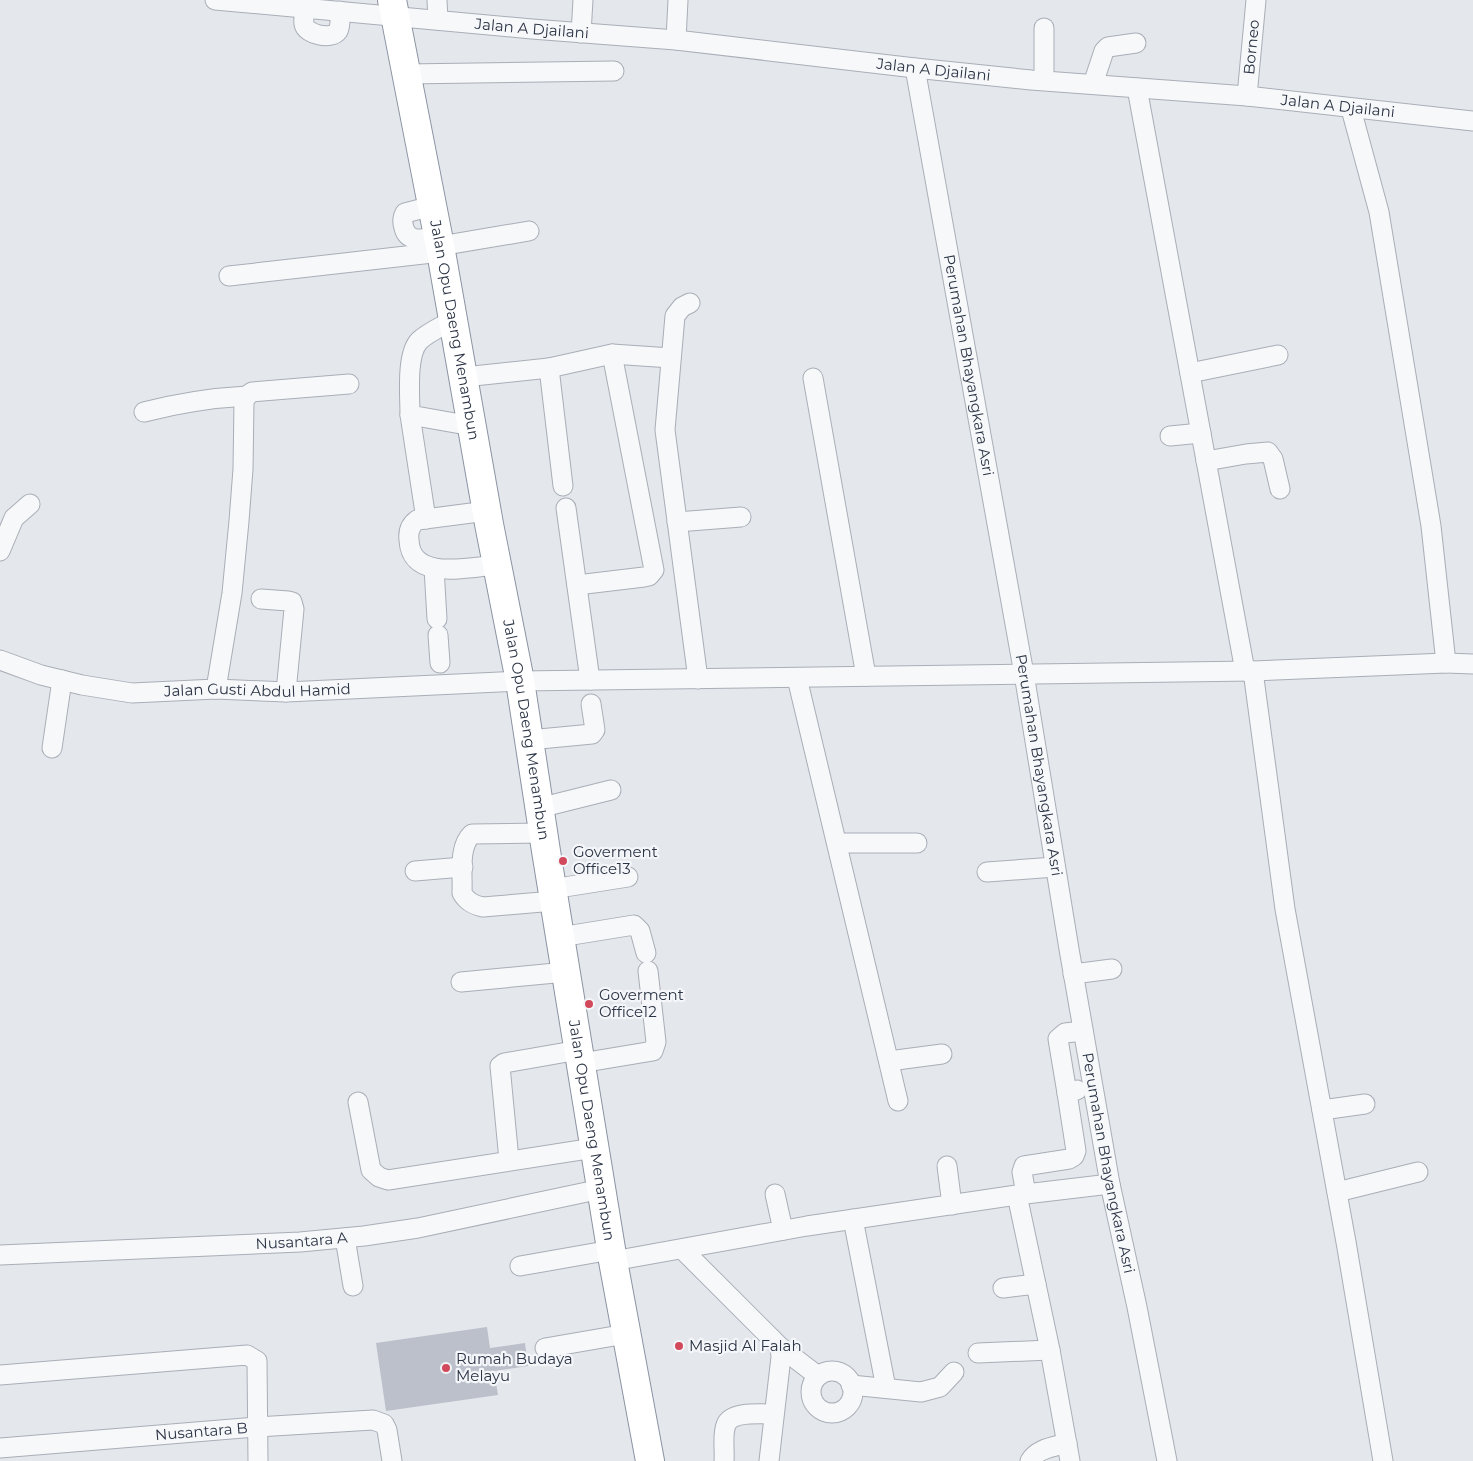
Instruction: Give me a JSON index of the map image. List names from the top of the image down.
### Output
{
  "streets": {
    "highway": ["Jalan Opu Daeng Menambun"],
    "street": [
      "Jalan A Djailani",
      "Borneo",
      "Perumahan Bhayangkara Asri",
      "Jalan Gusti Abdul Hamid",
      "Nusantara A",
      "Nusantara B"
    ]
  },
  "crossings": [
    ["Jalan A Djailani", "Borneo"],
    ["Jalan A Djailani", "Jalan Opu Daeng Menambun"],
    ["Jalan A Djailani", "Perumahan Bhayangkara Asri"],
    ["Jalan Opu Daeng Menambun", "Jalan Gusti Abdul Hamid"],
    ["Jalan Opu Daeng Menambun", "Nusantara A"],
    ["Perumahan Bhayangkara Asri", "Jalan Gusti Abdul Hamid"]
  ],
  "places": [
    "Goverment Office13",
    "Goverment Office12",
    "Masjid Al Falah",
    "Rumah Budaya Melayu"
  ]
}
